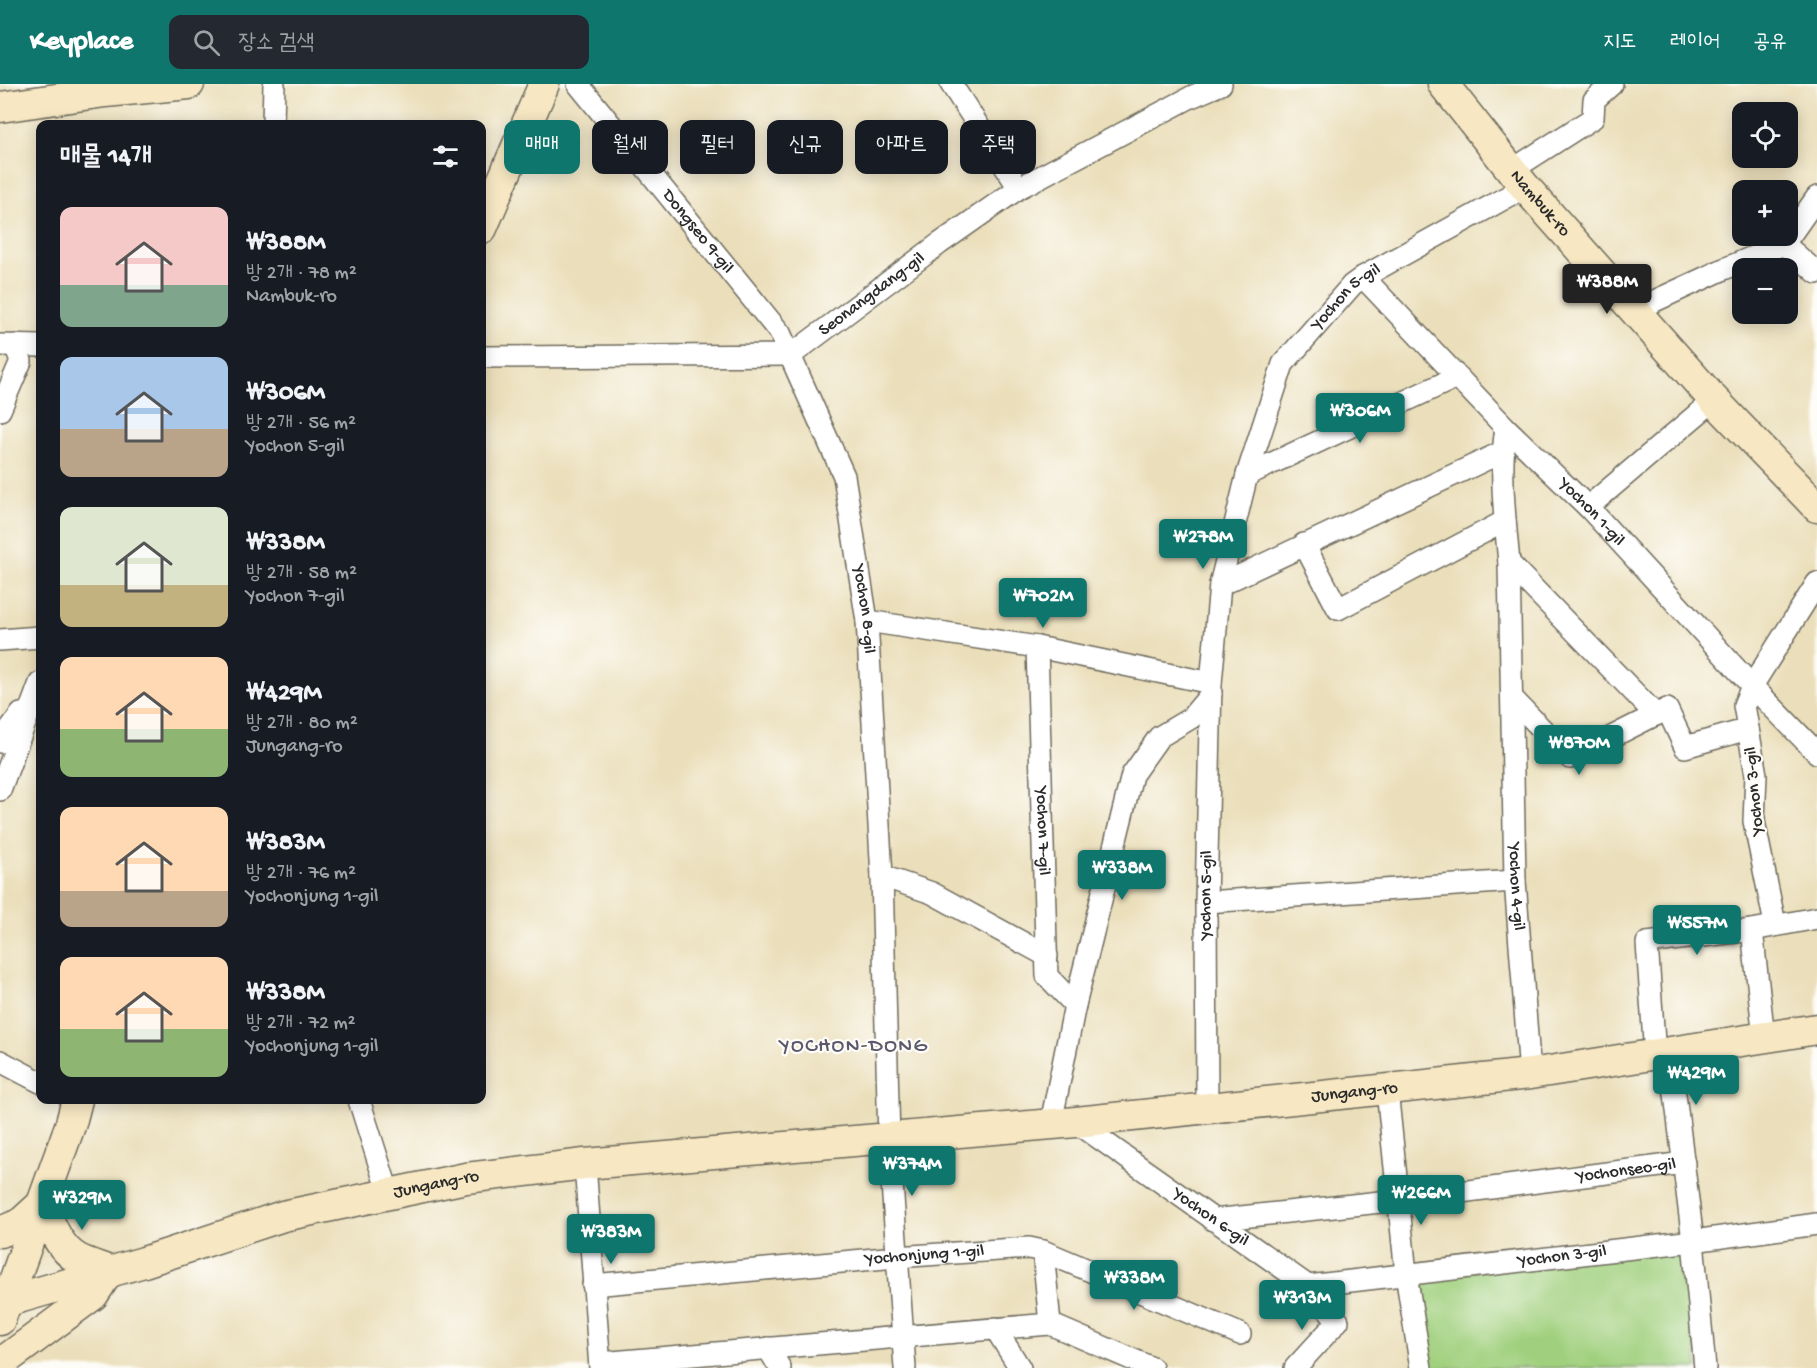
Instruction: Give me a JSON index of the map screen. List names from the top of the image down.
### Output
{
  "streets": {
    "street": [
      "Nambuk-ro",
      "Dongseo 9-gil",
      "Seonangdang-gil",
      "Yochon 5-gil",
      "Yochon 1-gil",
      "Yochon 8-gil",
      "Yochon 3-gil",
      "Yochon 7-gil",
      "Yochon 4-gil",
      "Jungang-ro",
      "Yochonseo-gil",
      "Yochon 6-gil",
      "Yochonjung 1-gil"
    ]
  },
  "crossings": [
    ["Nambuk-ro", "Yochon 5-gil"],
    ["Dongseo 9-gil", "Seonangdang-gil"],
    ["Dongseo 9-gil", "Yochon 8-gil"],
    ["Seonangdang-gil", "Yochon 8-gil"],
    ["Yochon 5-gil", "Yochon 1-gil"],
    ["Yochon 5-gil", "Jungang-ro"],
    ["Yochon 1-gil", "Yochon 3-gil"],
    ["Yochon 1-gil", "Yochon 4-gil"],
    ["Yochon 8-gil", "Jungang-ro"],
    ["Yochon 3-gil", "Yochonseo-gil"],
    ["Yochon 3-gil", "Yochon 6-gil"],
    ["Yochon 4-gil", "Jungang-ro"],
    ["Jungang-ro", "Yochon 6-gil"],
    ["Yochonseo-gil", "Yochon 6-gil"]
  ],
  "districts": ["YOCHON-DONG"],
  "page": {
    "header": "Keyplace",
    "search": "장소 검색",
    "nav": ["지도", "레이어", "공유"],
    "map_buttons": ["+", "−"],
    "chip": [
      "매매",
      "월세",
      "필터",
      "신규",
      "아파트",
      "주택"
    ],
    "heading": "매물 14개",
    "list": [
      {
        "name": "₩388M",
        "note": "방 2개 · 78 m² · Nambuk-ro"
      },
      {
        "name": "₩306M",
        "note": "방 2개 · 56 m² · Yochon 5-gil"
      },
      {
        "name": "₩338M",
        "note": "방 2개 · 58 m² · Yochon 7-gil"
      },
      {
        "name": "₩429M",
        "note": "방 2개 · 80 m² · Jungang-ro"
      },
      {
        "name": "₩383M",
        "note": "방 2개 · 76 m² · Yochonjung 1-gil"
      },
      {
        "name": "₩338M",
        "note": "방 2개 · 72 m² · Yochonjung 1-gil"
      }
    ],
    "price": [
      "₩388M",
      "₩306M",
      "₩278M",
      "₩702M",
      "₩870M",
      "₩338M",
      "₩557M",
      "₩429M",
      "₩374M",
      "₩266M",
      "₩329M",
      "₩383M",
      "₩338M",
      "₩313M"
    ]
  }
}
